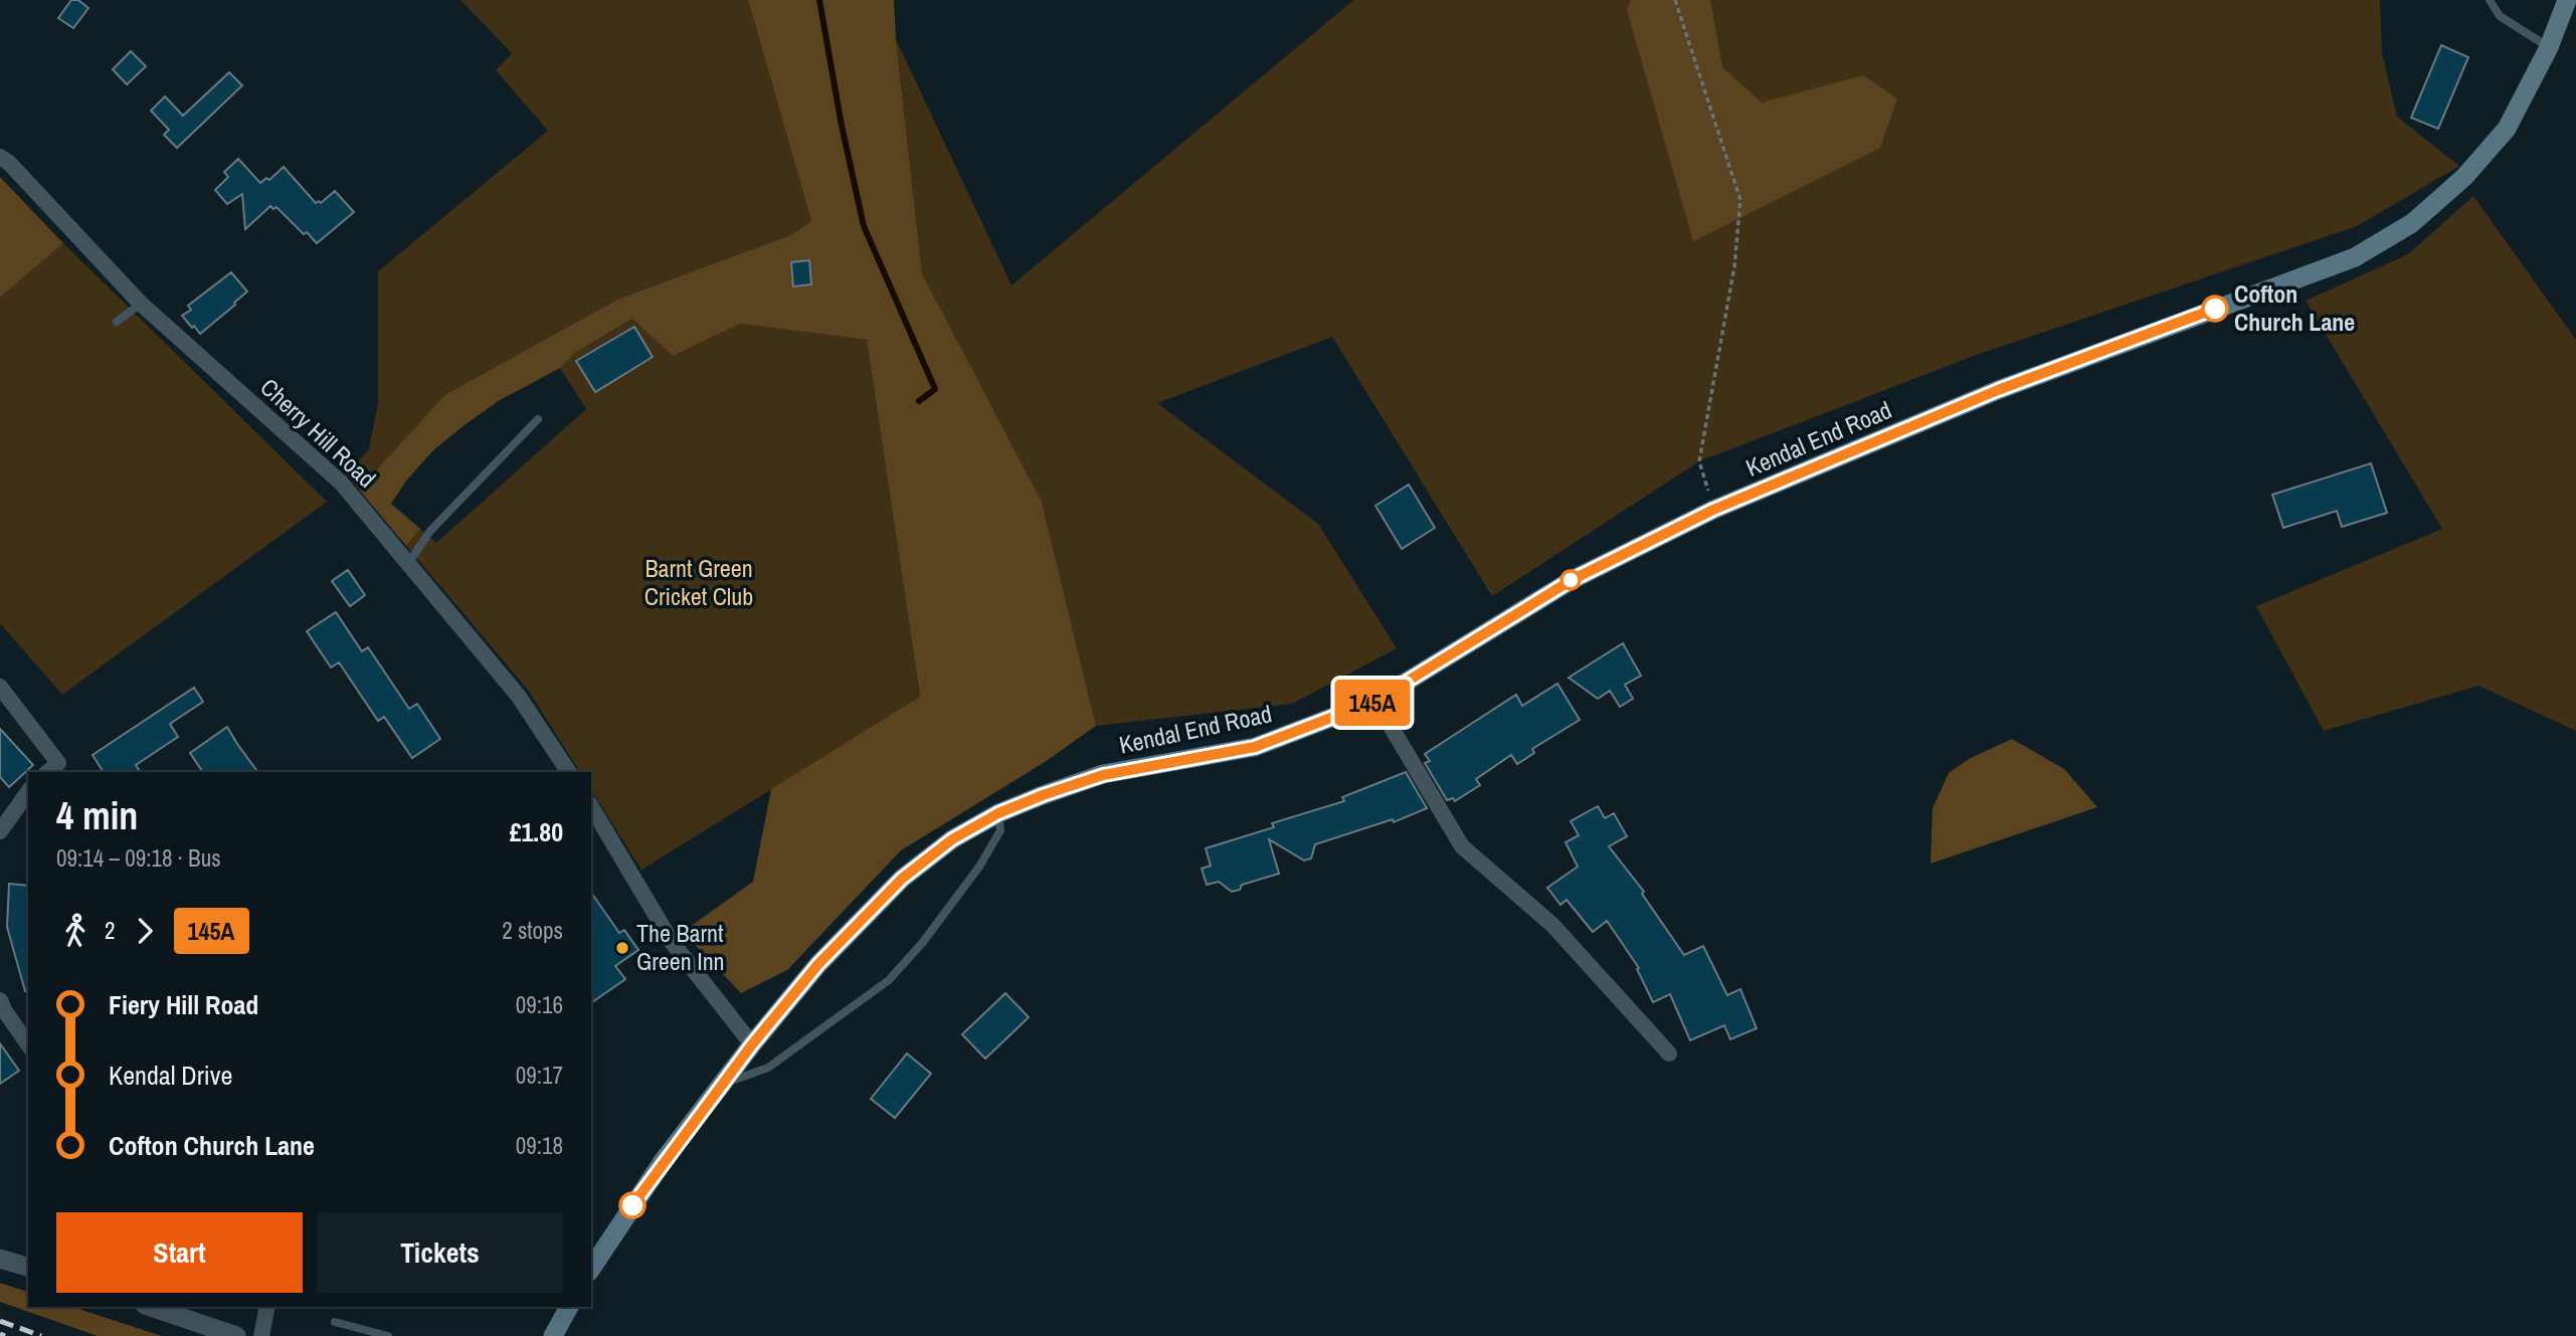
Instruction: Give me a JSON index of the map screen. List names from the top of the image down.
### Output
{
  "streets": {
    "main road": ["Kendal End Road"],
    "street": ["Cherry Hill Road"]
  },
  "parks": ["Barnt Green Cricket Club"],
  "places": ["Cofton Church Lane", "The Barnt Green Inn"],
  "lines": ["bus line 145A"],
  "page": {
    "on_map": "145A",
    "heading": ["4 min", "09:14 – 09:18 · Bus", "£1.80"],
    "legs": ["2", "145A", "2 stops"],
    "list": [
      {
        "name": "Fiery Hill Road",
        "value": "09:16"
      },
      {
        "name": "Kendal Drive",
        "value": "09:17"
      },
      {
        "name": "Cofton Church Lane",
        "value": "09:18"
      }
    ],
    "buttons": ["Start", "Tickets"]
  }
}
